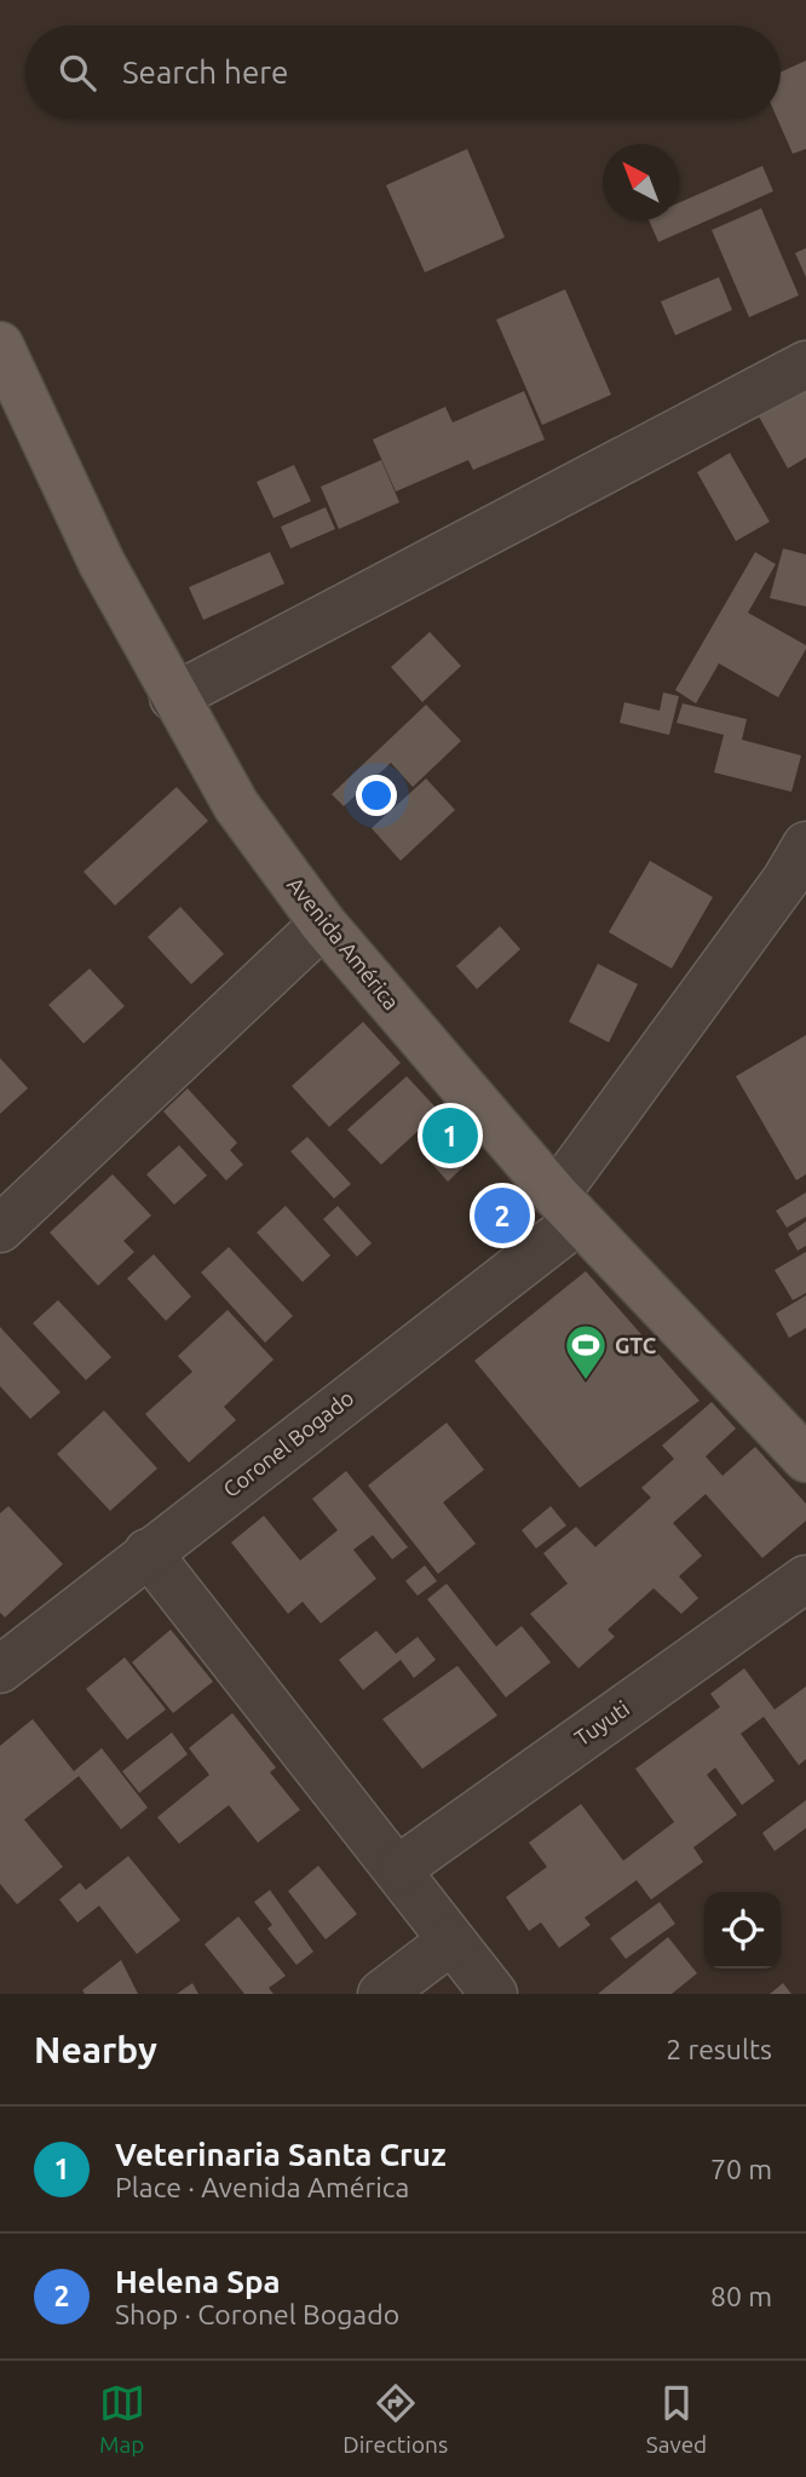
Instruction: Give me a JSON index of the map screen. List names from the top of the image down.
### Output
{
  "streets": {
    "main road": ["Avenida América"],
    "street": ["Coronel Bogado", "Tuyuti"]
  },
  "crossings": [
    ["Avenida América", "Coronel Bogado"]
  ],
  "places": {
    "sports": ["GTC"]
  },
  "north": "top left",
  "page": {
    "search": "Search here",
    "pins": ["1", "2"],
    "heading": ["Nearby", "2 results"],
    "list": [
      {
        "mark": "1",
        "name": "Veterinaria Santa Cruz",
        "note": "Place · Avenida América",
        "value": "70 m"
      },
      {
        "mark": "2",
        "name": "Helena Spa",
        "note": "Shop · Coronel Bogado",
        "value": "80 m"
      }
    ],
    "nav": ["Map", "Directions", "Saved"]
  }
}
